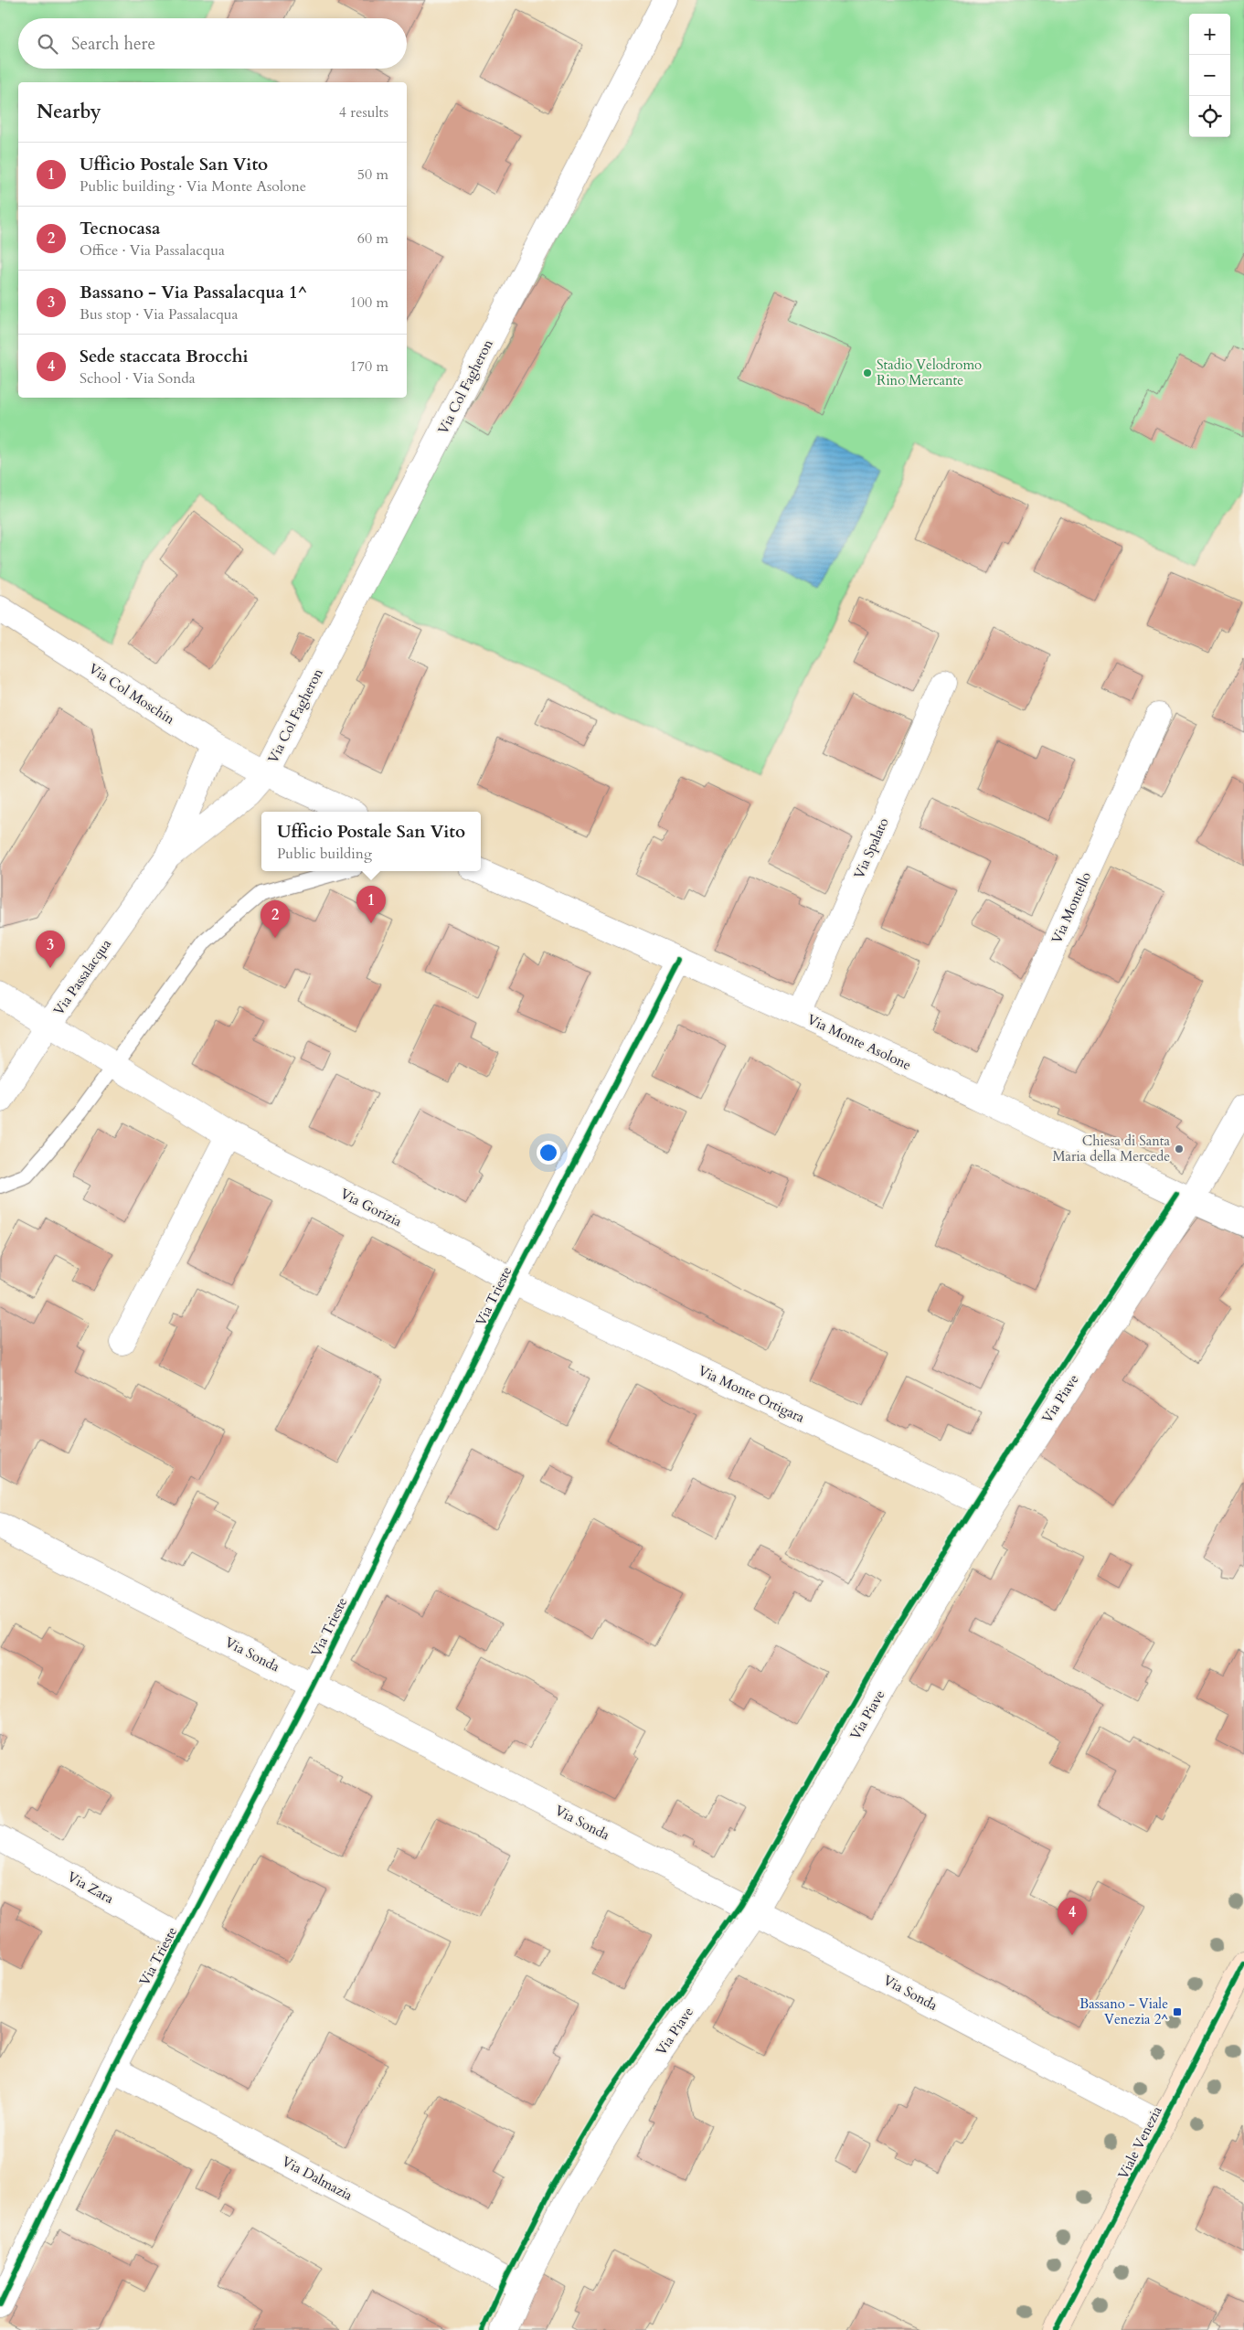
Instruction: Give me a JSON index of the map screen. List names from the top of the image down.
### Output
{
  "streets": {
    "main road": ["Viale Venezia"],
    "street": [
      "Via Col Fagheron",
      "Via Col Moschin",
      "Via Spalato",
      "Via Montello",
      "Via Passalacqua",
      "Via Monte Asolone",
      "Via Gorizia",
      "Via Trieste",
      "Via Monte Ortigara",
      "Via Piave",
      "Via Sonda",
      "Via Zara",
      "Via Dalmazia"
    ]
  },
  "crossings": [
    ["Via Col Fagheron", "Via Col Moschin"],
    ["Via Col Fagheron", "Via Passalacqua"],
    ["Via Spalato", "Via Monte Asolone"],
    ["Via Montello", "Via Monte Asolone"],
    ["Via Passalacqua", "Via Gorizia"],
    ["Via Monte Asolone", "Via Trieste"],
    ["Via Monte Asolone", "Via Piave"],
    ["Via Gorizia", "Via Trieste"],
    ["Via Gorizia", "Via Monte Ortigara"],
    ["Via Trieste", "Via Monte Ortigara"],
    ["Via Trieste", "Via Sonda"],
    ["Via Trieste", "Via Zara"],
    ["Via Trieste", "Via Dalmazia"],
    ["Via Monte Ortigara", "Via Piave"],
    ["Via Piave", "Via Sonda"],
    ["Via Piave", "Via Dalmazia"],
    ["Via Sonda", "Viale Venezia"]
  ],
  "places": {
    "other": ["Stadio Velodromo Rino Mercante", "Chiesa di Santa Maria della Mercede"],
    "transit": ["Bassano - Viale Venezia 2^"]
  },
  "page": {
    "map_buttons": ["+", "−"],
    "search": "Search here",
    "heading": ["Nearby", "4 results"],
    "list": [
      {
        "mark": "1",
        "name": "Ufficio Postale San Vito",
        "note": "Public building · Via Monte Asolone",
        "value": "50 m"
      },
      {
        "mark": "2",
        "name": "Tecnocasa",
        "note": "Office · Via Passalacqua",
        "value": "60 m"
      },
      {
        "mark": "3",
        "name": "Bassano - Via Passalacqua 1^",
        "note": "Bus stop · Via Passalacqua",
        "value": "100 m"
      },
      {
        "mark": "4",
        "name": "Sede staccata Brocchi",
        "note": "School · Via Sonda",
        "value": "170 m"
      }
    ],
    "popup": ["Ufficio Postale San Vito", "Public building"],
    "pins": [
      "1",
      "2",
      "3",
      "4"
    ]
  }
}
